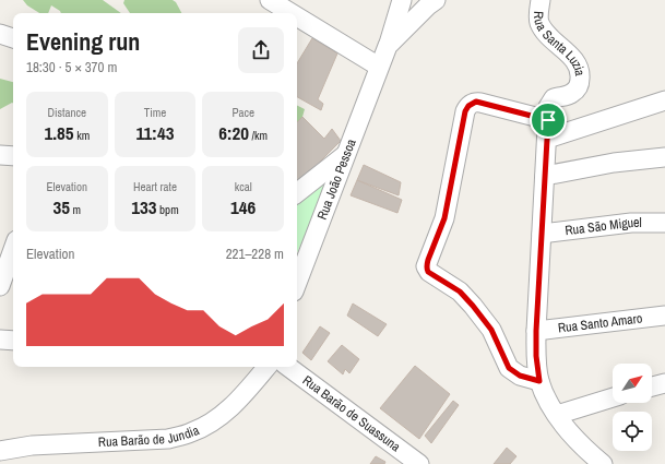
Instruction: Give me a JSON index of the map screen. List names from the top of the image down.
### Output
{
  "streets": {
    "street": [
      "Rua Santa Luzia",
      "Rua João Pessoa",
      "Rua São Miguel",
      "Rua Santo Amaro",
      "Rua Barão de Suassuna",
      "Rua Barão de Jundia"
    ]
  },
  "crossings": [
    ["Rua Santa Luzia", "Rua São Miguel"],
    ["Rua Santa Luzia", "Rua Santo Amaro"]
  ],
  "north": "top right",
  "page": {
    "heading": ["Evening run", "18:30 · 5 × 370 m"],
    "stats": [
      ["Distance", "1.85 km"],
      ["Time", "11:43"],
      ["Pace", "6:20 /km"],
      ["Elevation", "35 m"],
      ["Heart rate", "133 bpm"],
      ["kcal", "146"]
    ],
    "chart": ["Elevation", "221–228 m"]
  }
}
